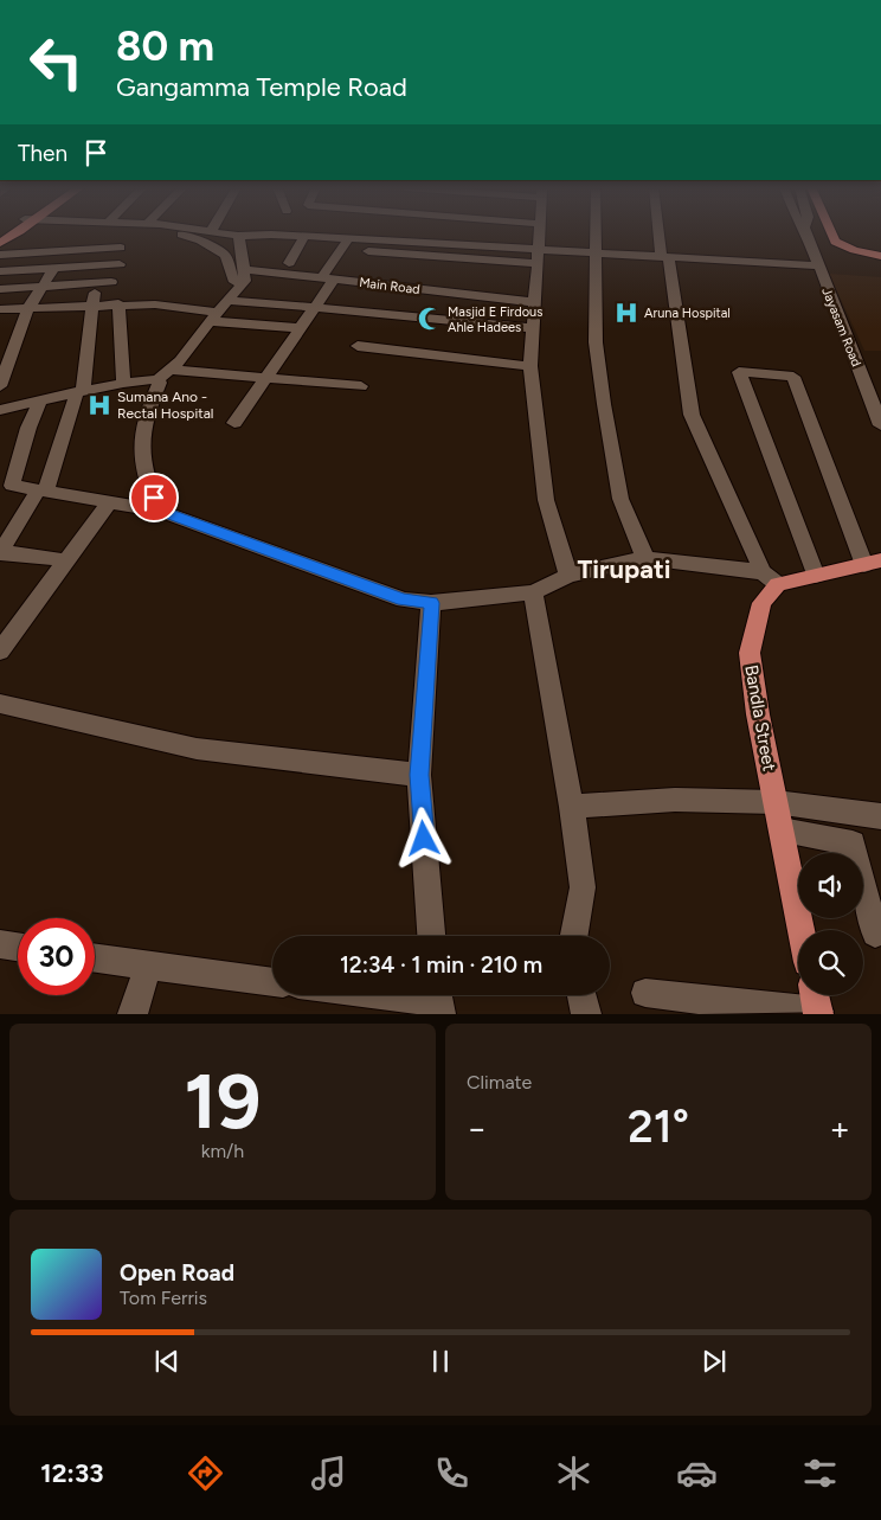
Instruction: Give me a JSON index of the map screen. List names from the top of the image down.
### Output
{
  "streets": {
    "main road": ["Bandla Street"],
    "street": ["Main Road", "Jayasam Road"]
  },
  "districts": ["Tirupati"],
  "places": {
    "hospital": ["Aruna Hospital", "Sumana Ano - Rectal Hospital"],
    "mosque": ["Masjid E Firdous Ahle Hadees"]
  },
  "page": {
    "turn": ["80 m", "Gangamma Temple Road"],
    "then": "Then",
    "limit": "30",
    "trip": "12:34 · 1 min · 210 m",
    "tile": [
      ["19", "km/h"],
      "Climate"
    ],
    "heat": ["−", "21°", "+"],
    "song": ["Open Road", "Tom Ferris"],
    "tabs": "12:33"
  }
}
